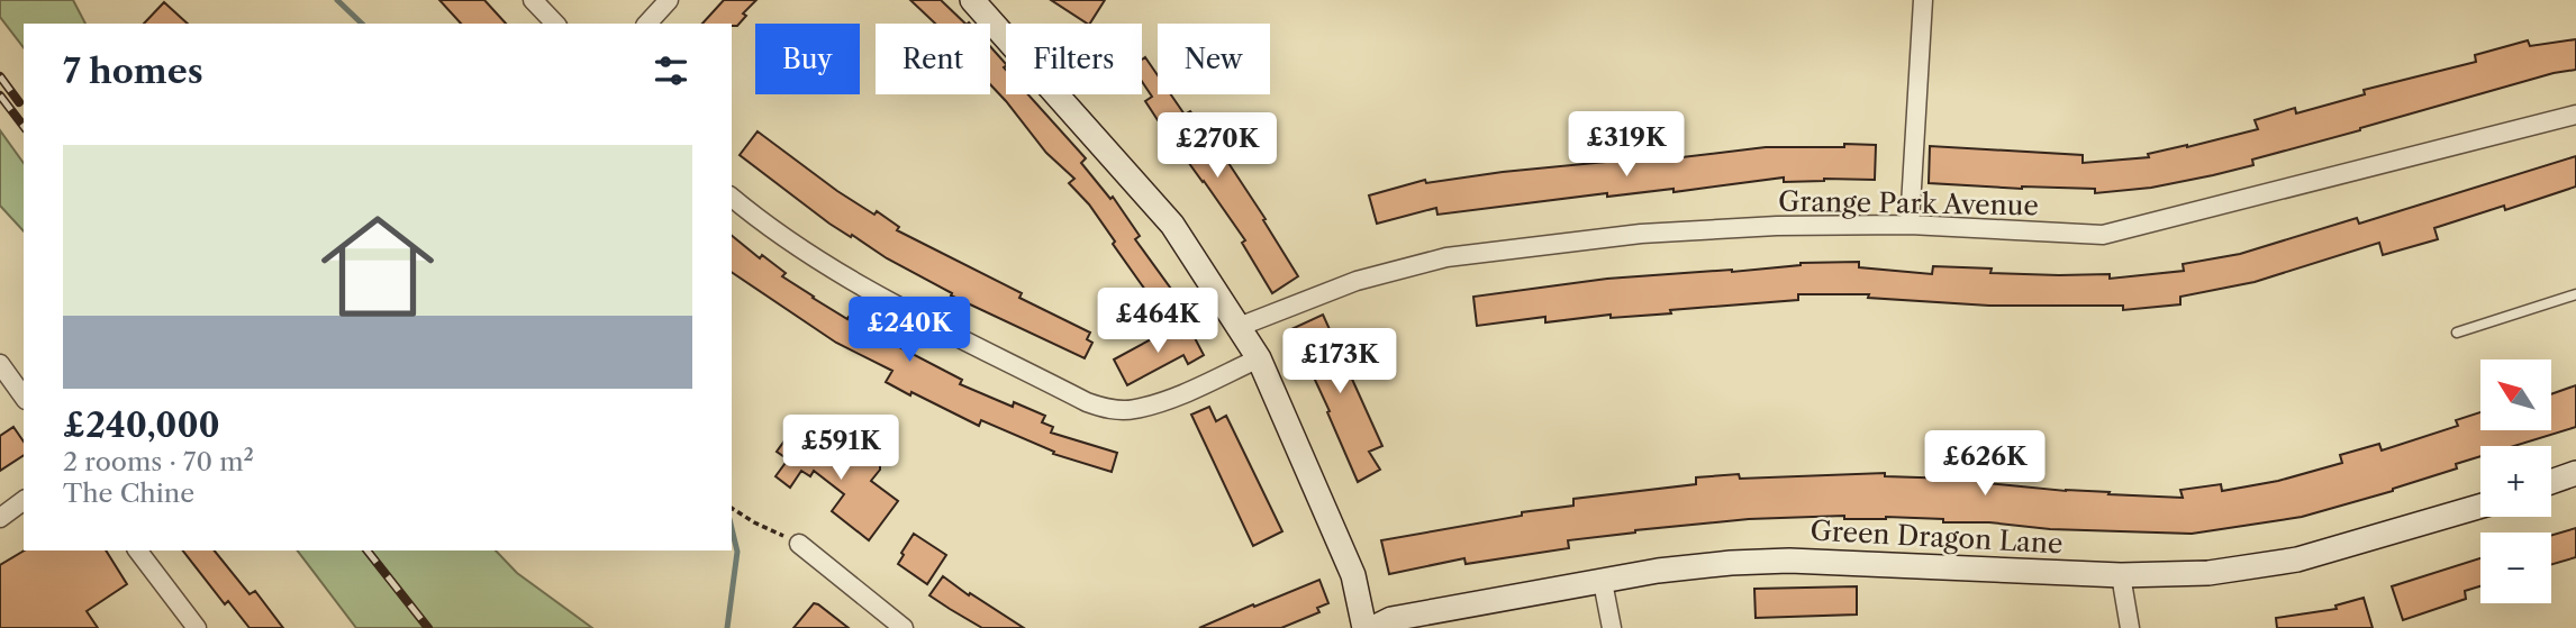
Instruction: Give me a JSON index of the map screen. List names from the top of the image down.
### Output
{
  "streets": {
    "street": ["Grange Park Avenue", "Green Dragon Lane"]
  },
  "north": "top left",
  "page": {
    "chip": [
      "Buy",
      "Rent",
      "Filters",
      "New"
    ],
    "heading": "7 homes",
    "price": [
      "£319K",
      "£270K",
      "£464K",
      "£240K",
      "£173K",
      "£591K",
      "£626K"
    ],
    "list": [
      {
        "name": "£240,000",
        "note": "2 rooms · 70 m² · The Chine"
      }
    ],
    "map_buttons": ["+", "−"]
  }
}
